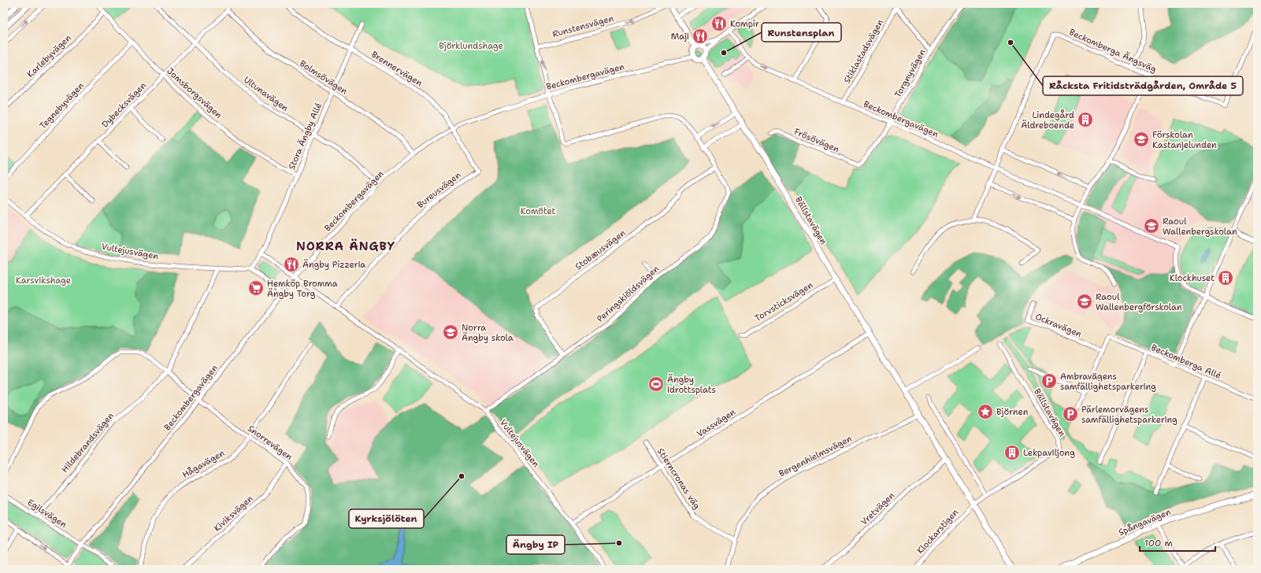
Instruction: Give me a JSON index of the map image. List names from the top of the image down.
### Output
{
  "streets": {
    "street": [
      "Runstensvägen",
      "Beckomberga Ängsväg",
      "Stiklastadsvägen",
      "Karlebyvägen",
      "Brennervägen",
      "Torgnyvägen",
      "Beckombergavägen",
      "Bolmsövägen",
      "Jomsborgsvägen",
      "Ultunavägen",
      "Dybecksvägen",
      "Tegnebyvägen",
      "Stora Ängby Allé",
      "Frösövägen",
      "Bureusvägen",
      "Bällstavägen",
      "Stobæusvägen",
      "Vultejusvägen",
      "Peringskiöldsvägen",
      "Torvsticksvägen",
      "Ockravägen",
      "Beckomberga Allé",
      "Vassvägen",
      "Hildebrandsvägen",
      "Snorrevägen",
      "Bergenhielmsvägen",
      "Hågavägen",
      "Stierncronas väg",
      "Vretvägen",
      "Egilsvägen",
      "Kiviksvägen",
      "Spångavägen",
      "Klockarstigen"
    ]
  },
  "crossings": [
    ["Beckomberga Ängsväg", "Beckombergavägen"],
    ["Stiklastadsvägen", "Beckombergavägen"],
    ["Karlebyvägen", "Jomsborgsvägen"],
    ["Brennervägen", "Beckombergavägen"],
    ["Brennervägen", "Stora Ängby Allé"],
    ["Brennervägen", "Bureusvägen"],
    ["Torgnyvägen", "Beckombergavägen"],
    ["Torgnyvägen", "Frösövägen"],
    ["Beckombergavägen", "Bolmsövägen"],
    ["Beckombergavägen", "Ultunavägen"],
    ["Beckombergavägen", "Bällstavägen"],
    ["Beckombergavägen", "Vultejusvägen"],
    ["Beckombergavägen", "Peringskiöldsvägen"],
    ["Beckombergavägen", "Snorrevägen"],
    ["Beckombergavägen", "Egilsvägen"],
    ["Bolmsövägen", "Dybecksvägen"],
    ["Bolmsövägen", "Stora Ängby Allé"],
    ["Jomsborgsvägen", "Dybecksvägen"],
    ["Jomsborgsvägen", "Tegnebyvägen"],
    ["Jomsborgsvägen", "Stora Ängby Allé"],
    ["Ultunavägen", "Dybecksvägen"],
    ["Ultunavägen", "Stora Ängby Allé"],
    ["Dybecksvägen", "Vultejusvägen"],
    ["Stora Ängby Allé", "Vultejusvägen"],
    ["Bureusvägen", "Vultejusvägen"],
    ["Bällstavägen", "Torvsticksvägen"],
    ["Bällstavägen", "Vassvägen"],
    ["Bällstavägen", "Bergenhielmsvägen"],
    ["Bällstavägen", "Vretvägen"],
    ["Bällstavägen", "Klockarstigen"],
    ["Stobæusvägen", "Peringskiöldsvägen"],
    ["Vultejusvägen", "Peringskiöldsvägen"],
    ["Vultejusvägen", "Vassvägen"],
    ["Vultejusvägen", "Hildebrandsvägen"],
    ["Ockravägen", "Beckomberga Allé"],
    ["Vassvägen", "Stierncronas väg"],
    ["Hildebrandsvägen", "Snorrevägen"],
    ["Hildebrandsvägen", "Egilsvägen"],
    ["Snorrevägen", "Hågavägen"],
    ["Snorrevägen", "Kiviksvägen"],
    ["Bergenhielmsvägen", "Stierncronas väg"]
  ],
  "one_way": ["Runstensvägen"],
  "districts": ["NORRA ÄNGBY"],
  "parks": ["Björklundshage", "Komötet", "Karsvikshage"],
  "places": {
    "restaurant": ["Kompir", "Maji", "Ängby Pizzeria"],
    "other": [
      "Råcksta Fritidsträdgården, Område 5",
      "Runstensplan",
      "Kyrksjölöten",
      "Ängby IP"
    ],
    "building": ["Lindegård Äldreboende", "Klockhuset", "Lekpaviljong"],
    "school or university": [
      "Förskolan Kastanjelunden",
      "Raoul Wallenbergskolan",
      "Raoul Wallenbergförskolan",
      "Norra Ängby skola"
    ],
    "supermarket": ["Hemköp Bromma Ängby Torg"],
    "parking": ["Ambravägens samfällighetsparkering", "Pärlemorvägens samfällighetsparkering"],
    "sports": ["Ängby idrottsplats"],
    "place": ["Björnen"]
  },
  "scale_bar": "100 m"
}
